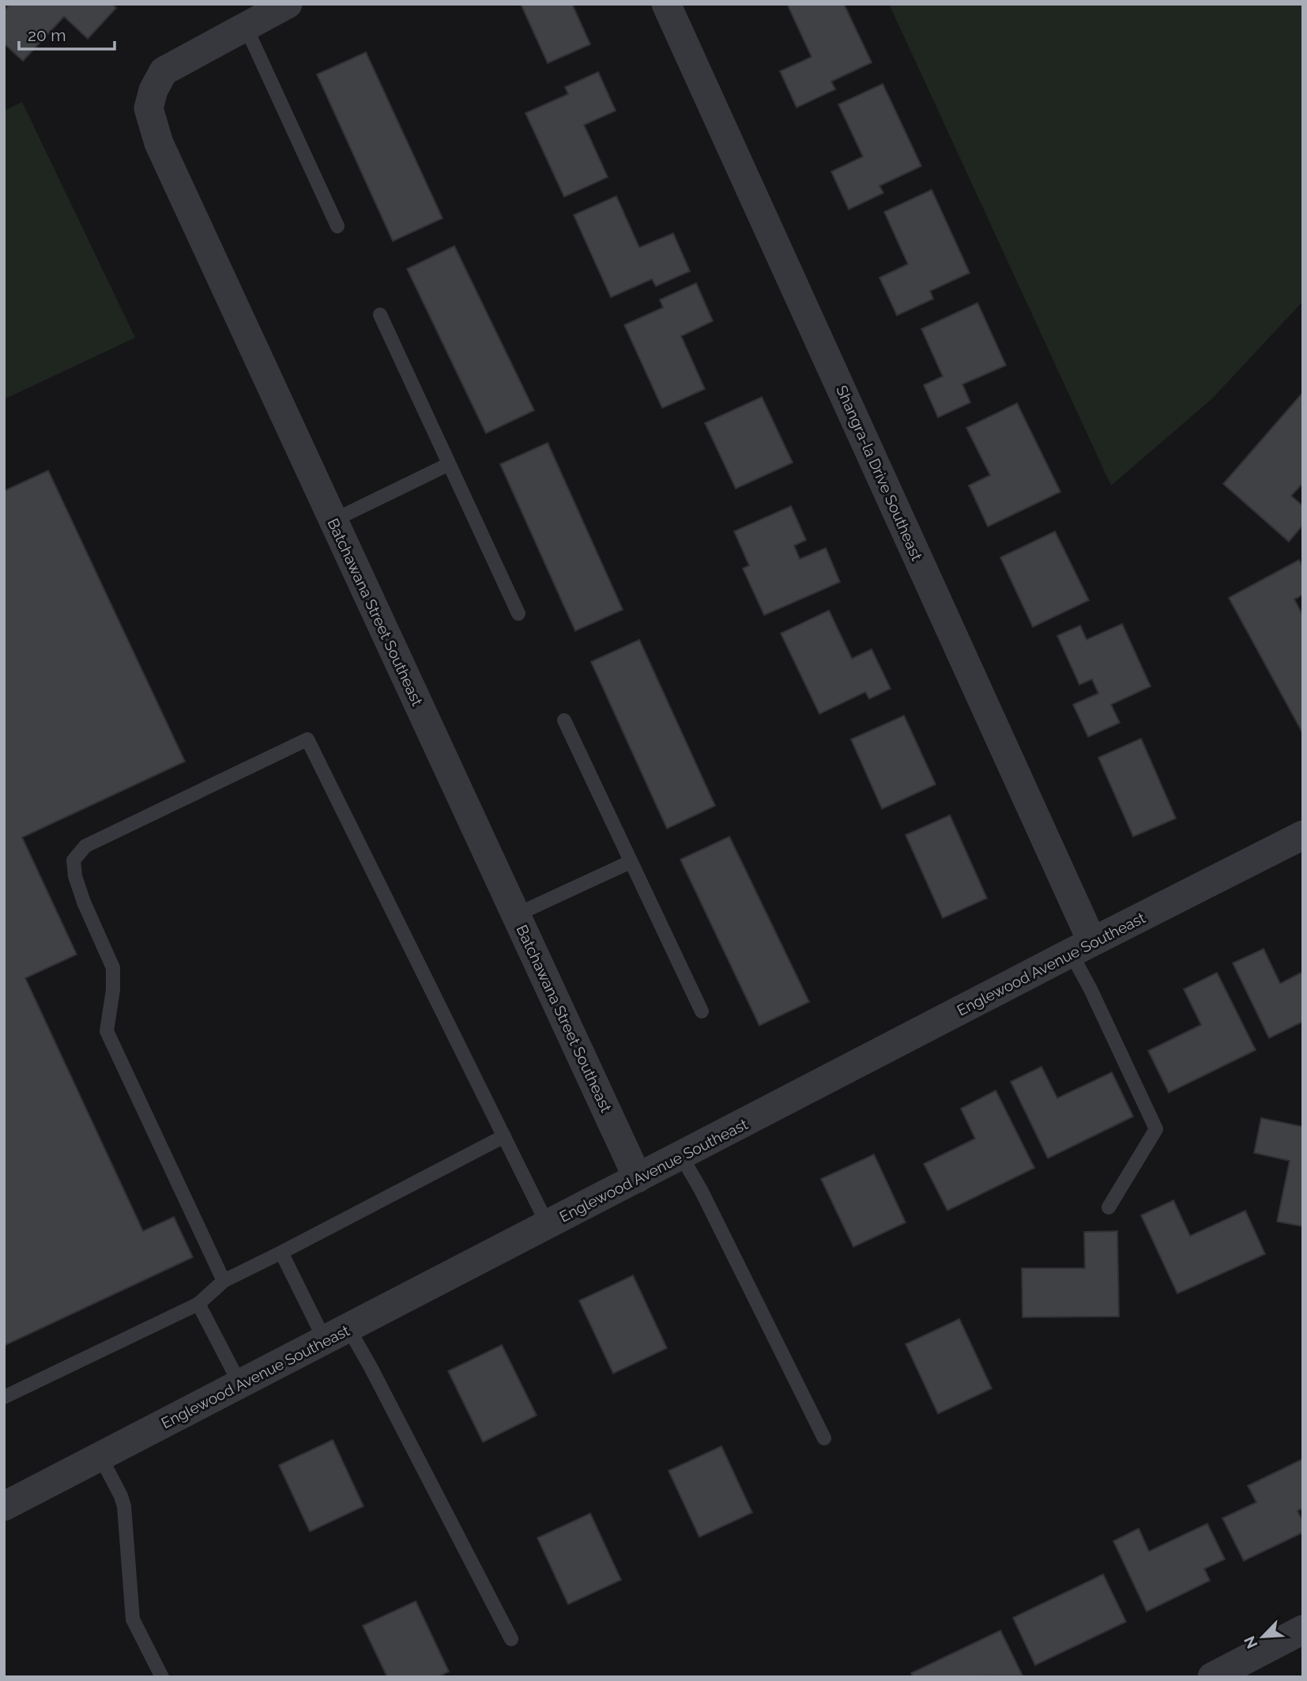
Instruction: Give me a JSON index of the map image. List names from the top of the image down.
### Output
{
  "streets": {
    "street": ["Shangra-la Drive Southeast", "Batchawana Street Southeast", "Englewood Avenue Southeast"]
  },
  "crossings": [
    ["Shangra-la Drive Southeast", "Englewood Avenue Southeast"],
    ["Batchawana Street Southeast", "Englewood Avenue Southeast"]
  ],
  "scale_bar": "20 m",
  "north": "bottom left"
}
